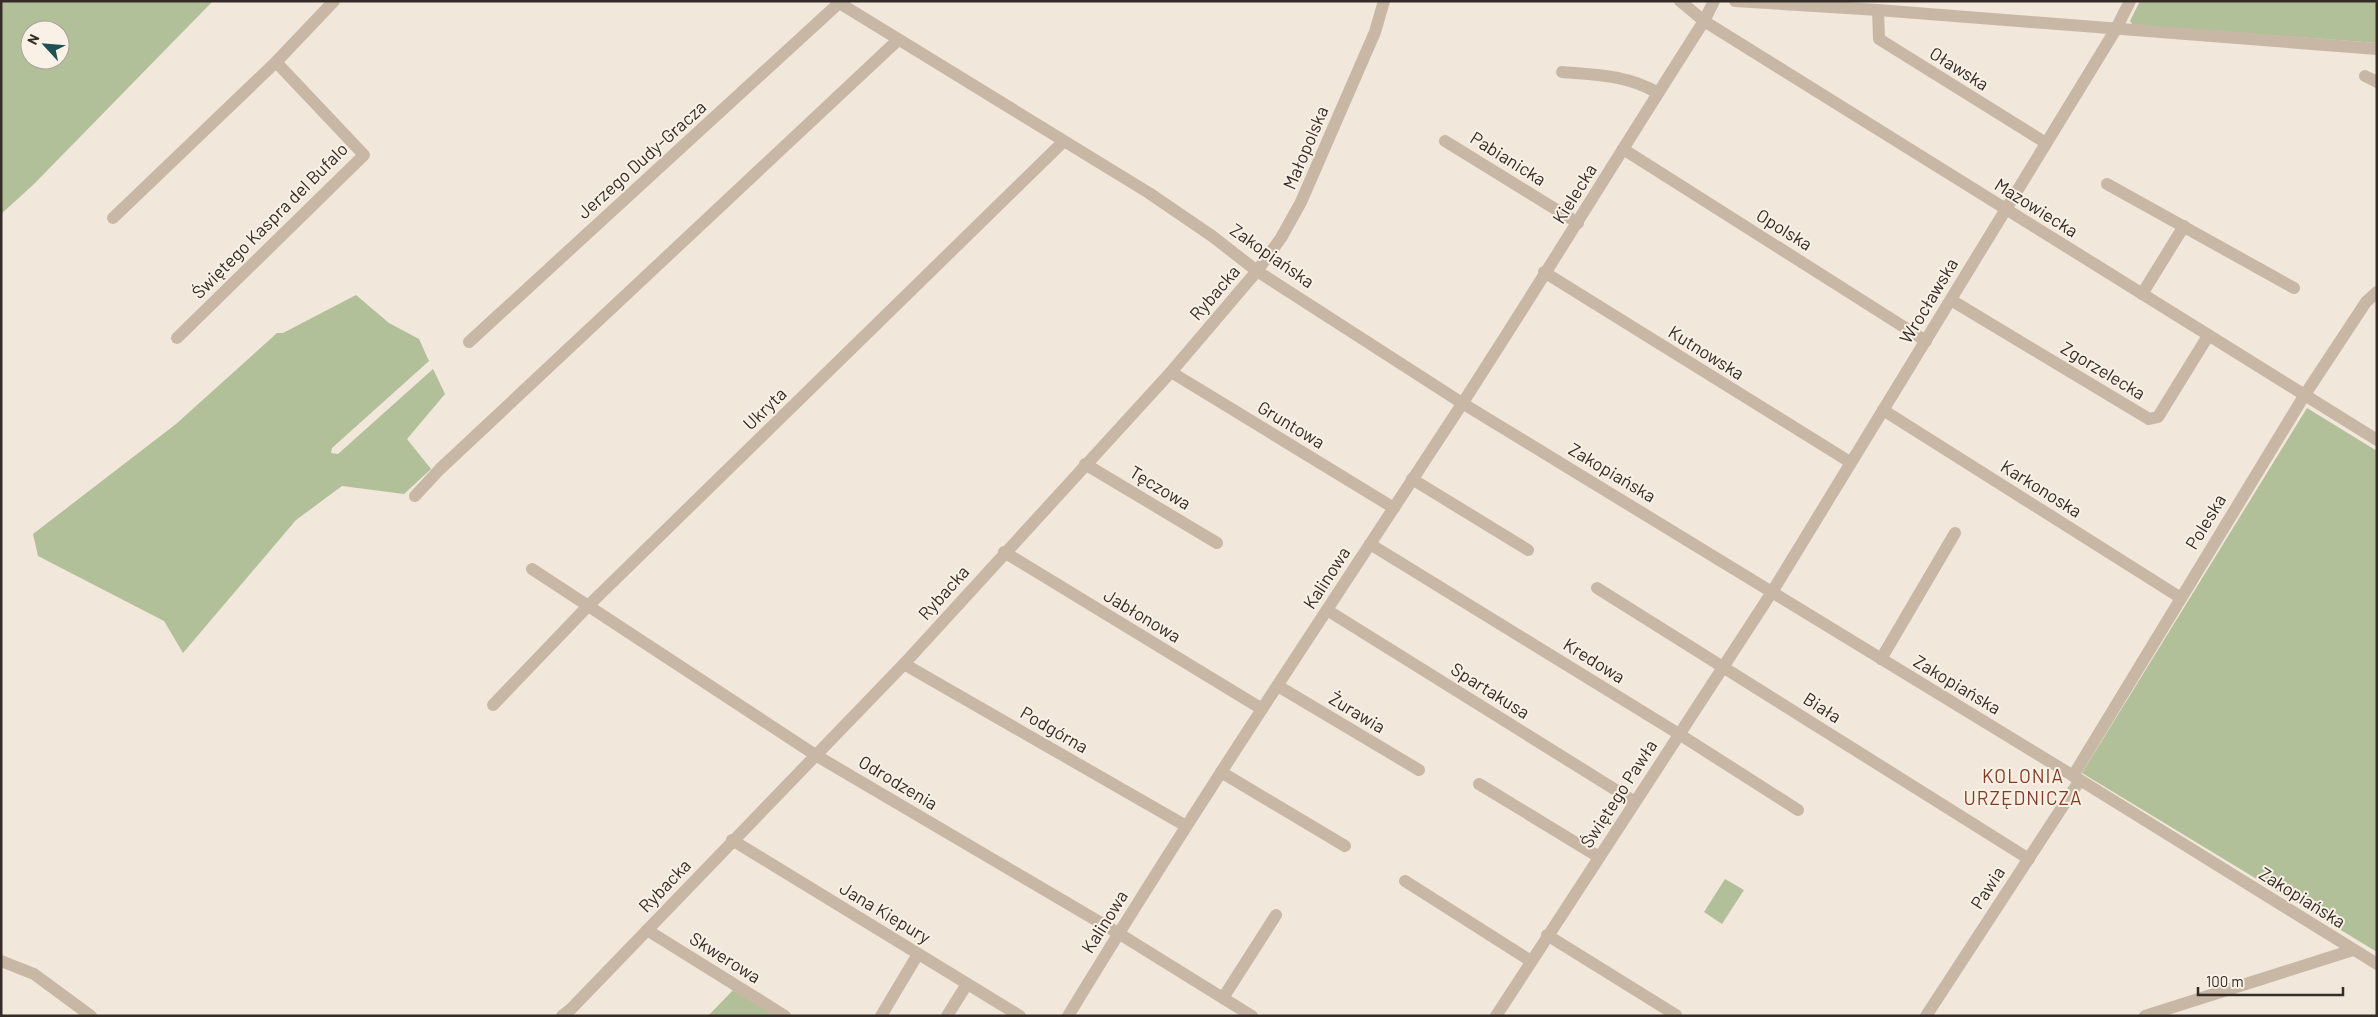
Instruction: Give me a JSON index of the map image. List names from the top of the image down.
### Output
{
  "streets": {
    "street": [
      "Oławska",
      "Małopolska",
      "Pabianicka",
      "Jerzego Dudy-Gracza",
      "Kielecka",
      "Mazowiecka",
      "Świętego Kaspra del Bufalo",
      "Opolska",
      "Zakopiańska",
      "Rybacka",
      "Wrocławska",
      "Kutnowska",
      "Zgorzelecka",
      "Ukryta",
      "Gruntowa",
      "Tęczowa",
      "Karkonoska",
      "Poleska",
      "Kalinowa",
      "Jabłonowa",
      "Kredowa",
      "Spartakusa",
      "Biała",
      "Żurawia",
      "Podgórna",
      "Odrodzenia",
      "Świętego Pawła",
      "Pawia",
      "Jana Kiepury",
      "Skwerowa"
    ]
  },
  "crossings": [
    ["Oławska", "Wrocławska"],
    ["Małopolska", "Zakopiańska"],
    ["Małopolska", "Rybacka"],
    ["Pabianicka", "Kielecka"],
    ["Jerzego Dudy-Gracza", "Zakopiańska"],
    ["Kielecka", "Mazowiecka"],
    ["Kielecka", "Opolska"],
    ["Kielecka", "Zakopiańska"],
    ["Kielecka", "Kutnowska"],
    ["Kielecka", "Kalinowa"],
    ["Mazowiecka", "Wrocławska"],
    ["Mazowiecka", "Zgorzelecka"],
    ["Mazowiecka", "Poleska"],
    ["Opolska", "Wrocławska"],
    ["Zakopiańska", "Rybacka"],
    ["Zakopiańska", "Wrocławska"],
    ["Zakopiańska", "Ukryta"],
    ["Zakopiańska", "Poleska"],
    ["Zakopiańska", "Kalinowa"],
    ["Zakopiańska", "Świętego Pawła"],
    ["Zakopiańska", "Pawia"],
    ["Rybacka", "Gruntowa"],
    ["Rybacka", "Tęczowa"],
    ["Rybacka", "Jabłonowa"],
    ["Rybacka", "Podgórna"],
    ["Rybacka", "Odrodzenia"],
    ["Rybacka", "Jana Kiepury"],
    ["Rybacka", "Skwerowa"],
    ["Wrocławska", "Kutnowska"],
    ["Wrocławska", "Zgorzelecka"],
    ["Wrocławska", "Karkonoska"],
    ["Wrocławska", "Świętego Pawła"],
    ["Ukryta", "Odrodzenia"],
    ["Gruntowa", "Kalinowa"],
    ["Karkonoska", "Poleska"],
    ["Poleska", "Pawia"],
    ["Kalinowa", "Jabłonowa"],
    ["Kalinowa", "Kredowa"],
    ["Kalinowa", "Spartakusa"],
    ["Kalinowa", "Żurawia"],
    ["Kalinowa", "Podgórna"],
    ["Kalinowa", "Odrodzenia"],
    ["Kredowa", "Świętego Pawła"],
    ["Spartakusa", "Świętego Pawła"],
    ["Biała", "Świętego Pawła"],
    ["Biała", "Pawia"]
  ],
  "districts": ["KOLONIA URZĘDNICZA"],
  "scale_bar": "100 m",
  "north": "top left"
}
